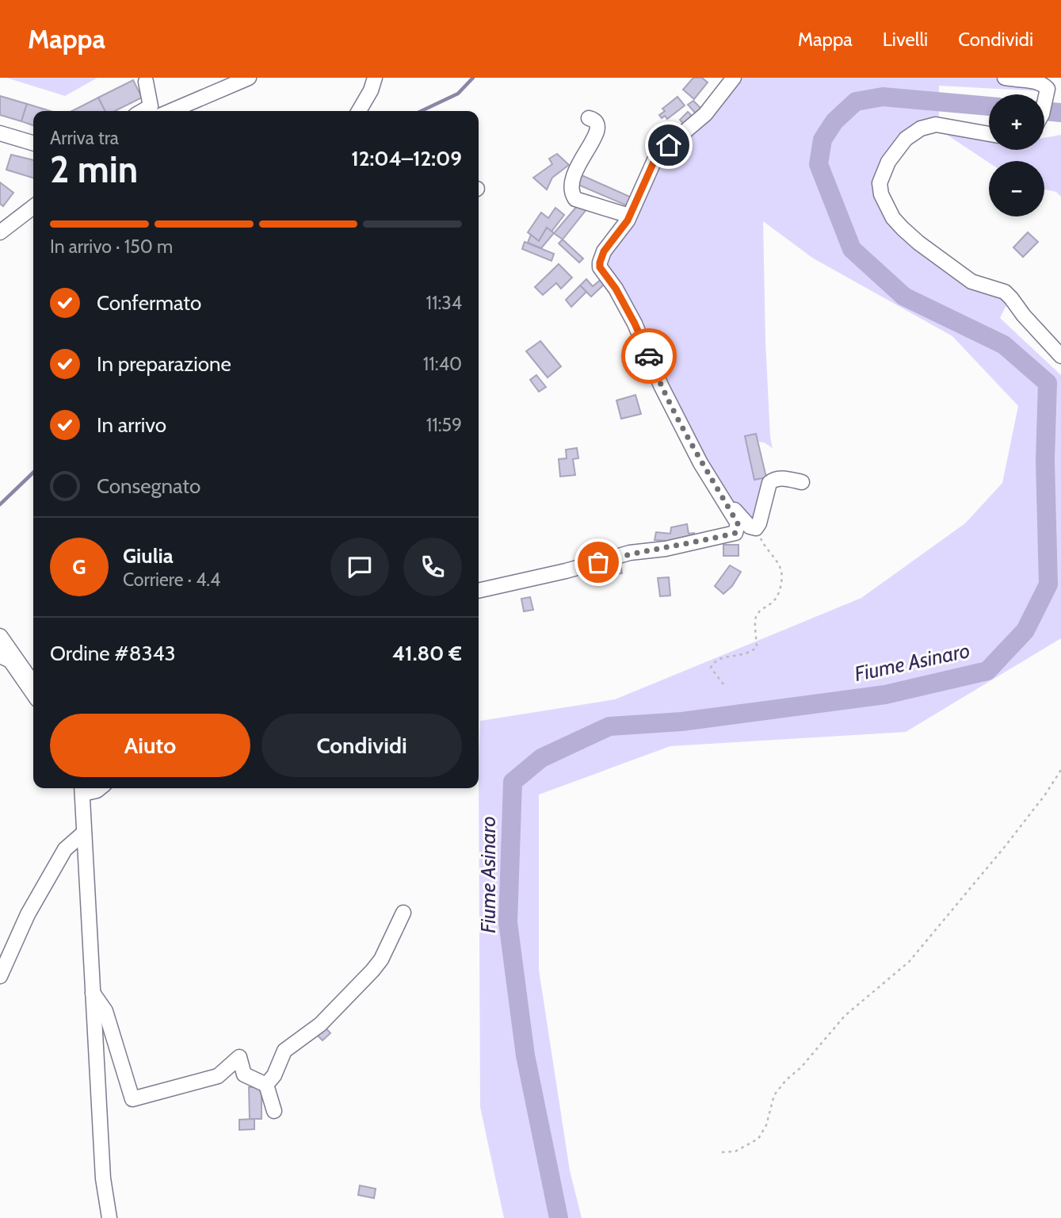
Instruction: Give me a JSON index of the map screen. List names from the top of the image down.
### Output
{
  "water": ["Fiume Asinaro"],
  "page": {
    "header": "Mappa",
    "nav": ["Mappa", "Livelli", "Condividi"],
    "map_buttons": ["+", "−"],
    "heading": ["2 min", "Arriva tra", "12:04–12:09"],
    "panel": [
      "Giulia",
      "Corriere · 4.4",
      "Ordine #8343",
      "41.80 €"
    ],
    "bar": "In arrivo · 150 m",
    "list": [
      ["Confermato", "11:34"],
      ["In preparazione", "11:40"],
      ["In arrivo", "11:59"],
      "Consegnato"
    ],
    "round": "G",
    "buttons": ["Aiuto", "Condividi"]
  }
}
